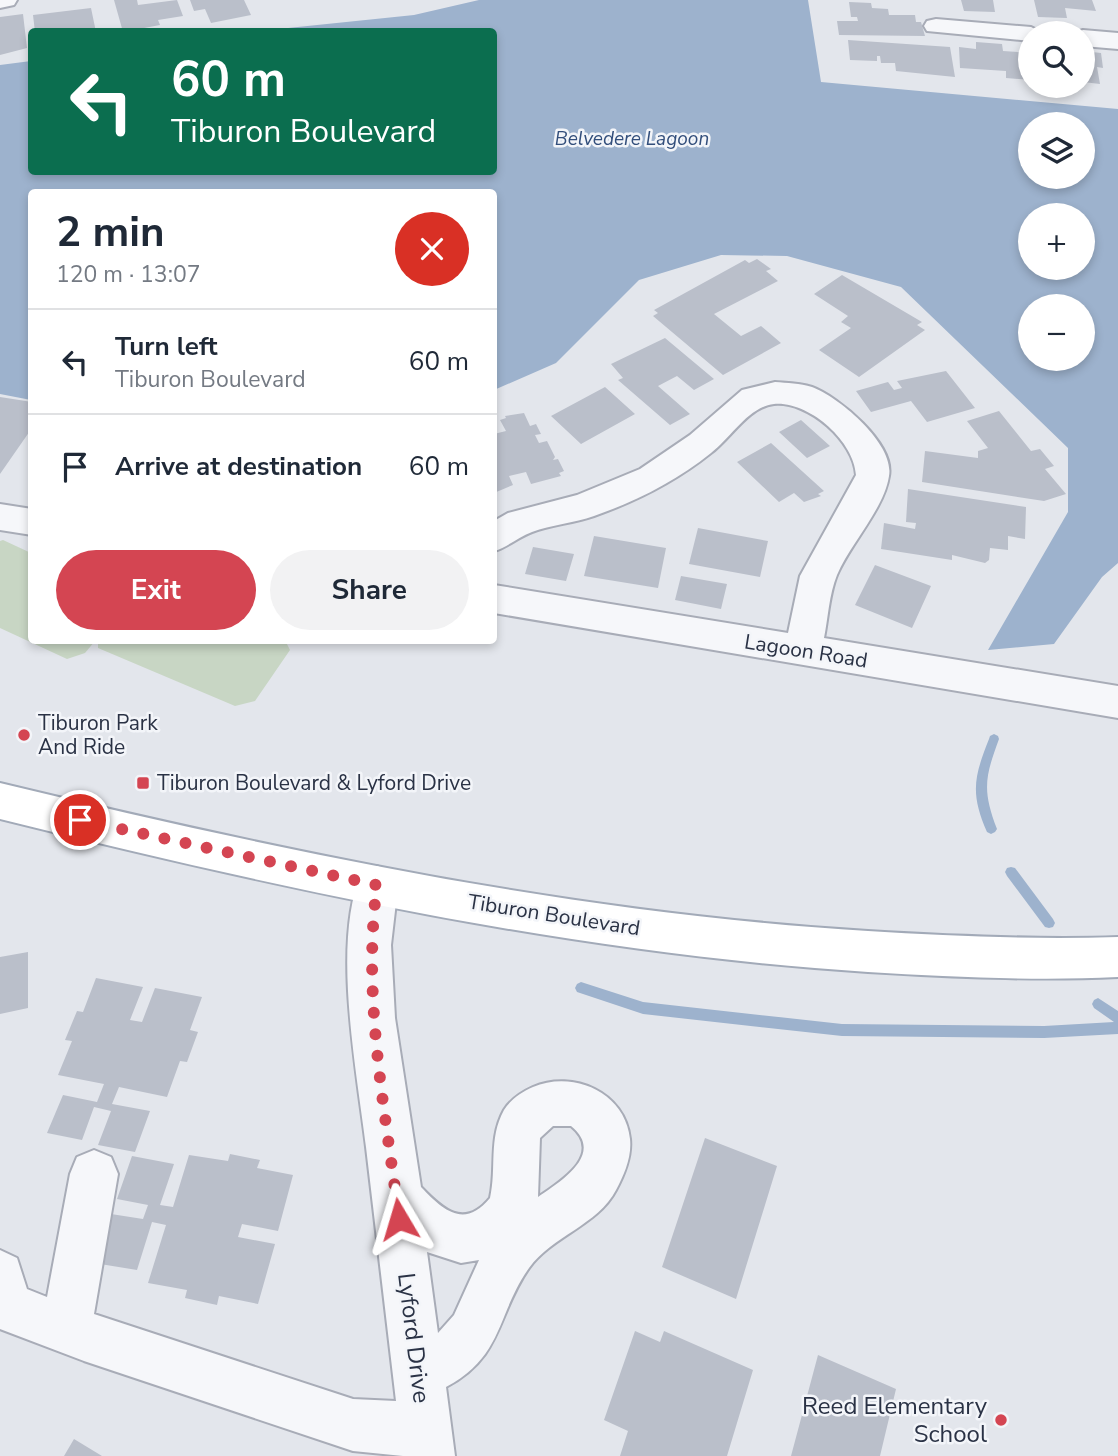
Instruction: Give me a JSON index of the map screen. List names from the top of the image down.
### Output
{
  "streets": {
    "main road": ["Tiburon Boulevard"],
    "street": ["Lagoon Road", "Lyford Drive"]
  },
  "crossings": [
    ["Tiburon Boulevard", "Lyford Drive"]
  ],
  "water": ["Belvedere Lagoon"],
  "places": {
    "other": ["Tiburon Park And Ride", "Reed Elementary School"],
    "transit": ["Tiburon Boulevard & Lyford Drive"]
  },
  "page": {
    "map_buttons": ["+", "−"],
    "turn": ["60 m", "Tiburon Boulevard"],
    "heading": ["2 min", "120 m · 13:07"],
    "list": [
      {
        "name": "Turn left",
        "note": "Tiburon Boulevard",
        "value": "60 m"
      },
      {
        "name": "Arrive at destination",
        "value": "60 m"
      }
    ],
    "buttons": ["Exit", "Share"]
  }
}
